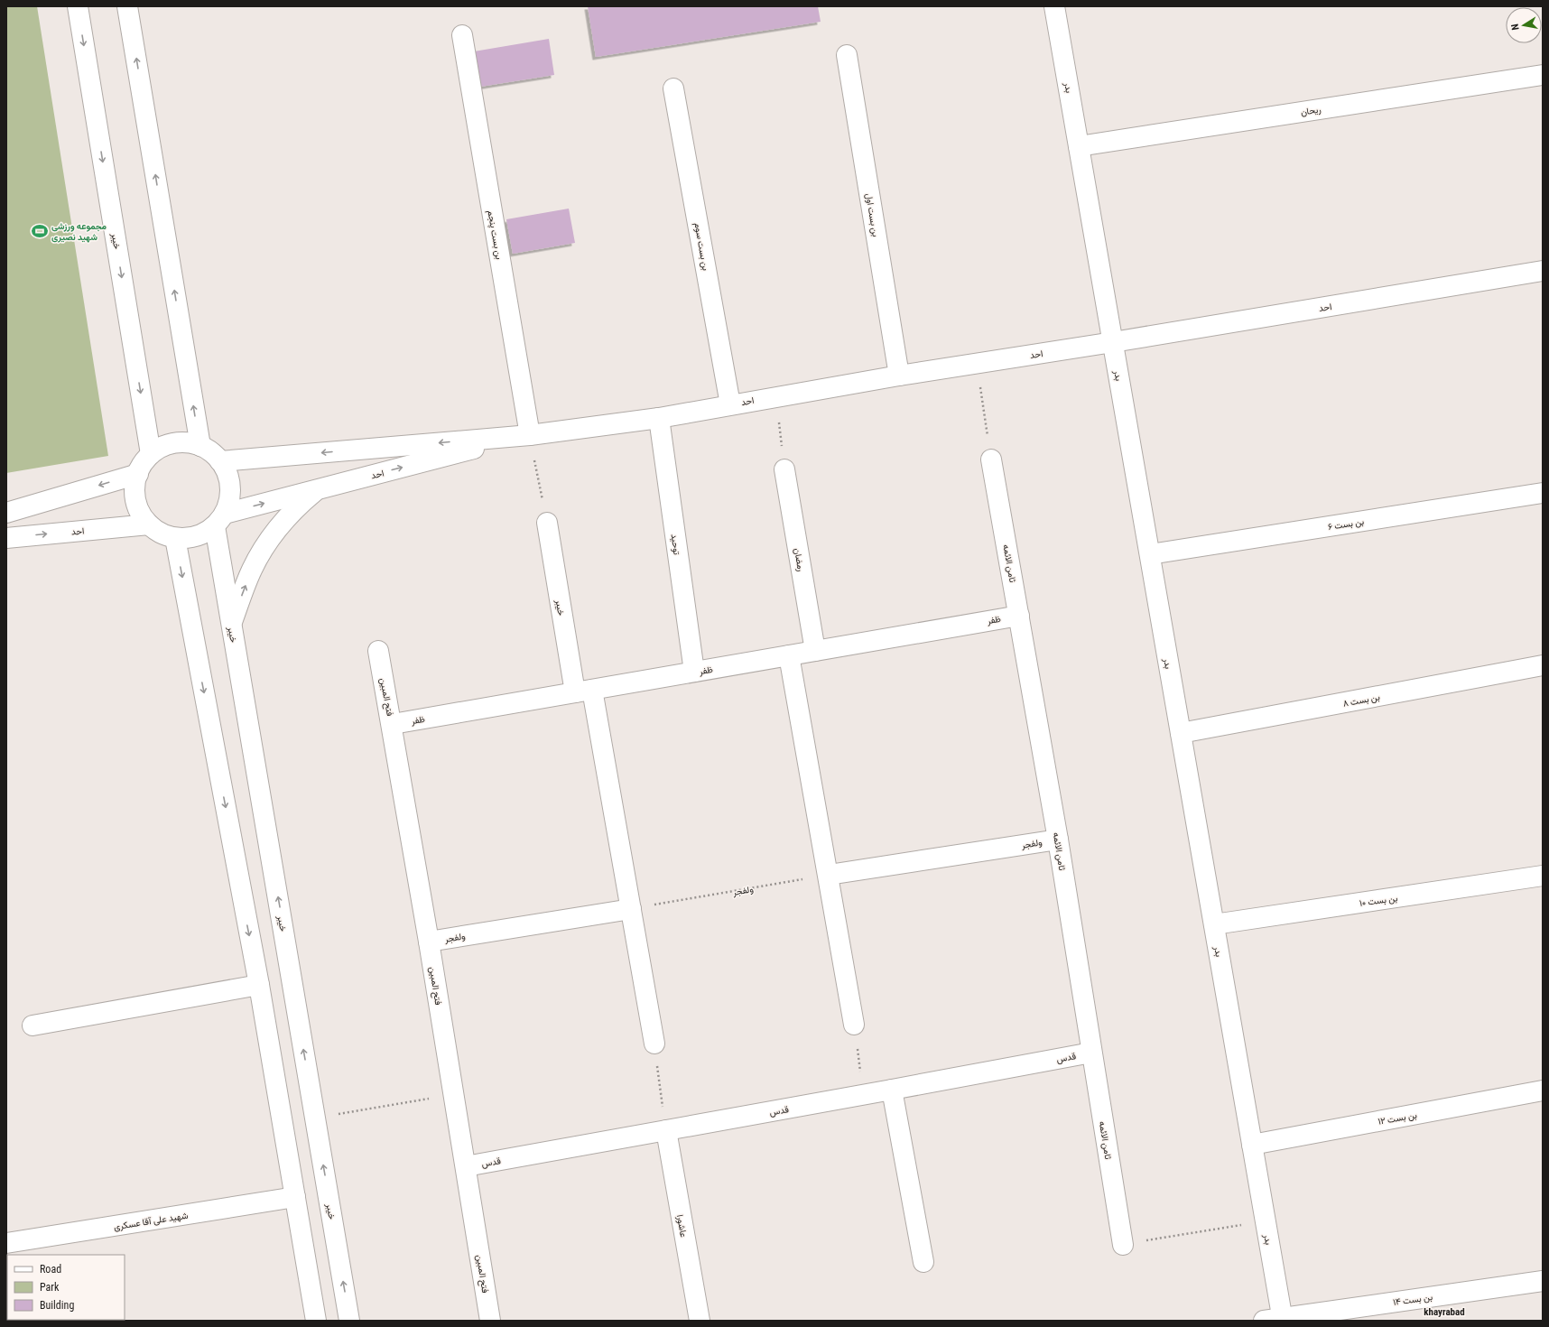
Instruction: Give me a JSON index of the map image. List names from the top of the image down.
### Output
{
  "streets": {
    "street": [
      "بدر",
      "ریحان",
      "بن بست اول",
      "بن بست پنجم",
      "خیبر",
      "بن بست سوم",
      "احد",
      "بن بست ۶",
      "توحید",
      "رمضان",
      "ثامن الائمه",
      "ظفر",
      "فتح المبین",
      "بن بست ۸",
      "ولفجر",
      "بن بست ۱۰",
      "قدس",
      "بن بست ۱۲",
      "شهید علی آقا عسکری",
      "عاشورا",
      "بن بست ۱۴"
    ]
  },
  "crossings": [
    ["بدر", "ریحان"],
    ["بدر", "احد"],
    ["بدر", "بن بست ۶"],
    ["بدر", "بن بست ۸"],
    ["بدر", "بن بست ۱۰"],
    ["بدر", "بن بست ۱۲"],
    ["بدر", "بن بست ۱۴"],
    ["بن بست اول", "احد"],
    ["بن بست پنجم", "احد"],
    ["خیبر", "احد"],
    ["خیبر", "ظفر"],
    ["خیبر", "ولفجر"],
    ["بن بست سوم", "احد"],
    ["احد", "توحید"],
    ["توحید", "ظفر"],
    ["رمضان", "ظفر"],
    ["ثامن الائمه", "ظفر"],
    ["ثامن الائمه", "ولفجر"],
    ["ثامن الائمه", "قدس"],
    ["ظفر", "فتح المبین"],
    ["فتح المبین", "ولفجر"],
    ["فتح المبین", "قدس"],
    ["قدس", "عاشورا"]
  ],
  "districts": ["khayrabad"],
  "places": {
    "sports": ["مجموعه ورزشی شهید نصیری"]
  },
  "legend": ["Road", "Park", "Building"],
  "north": "left"
}
